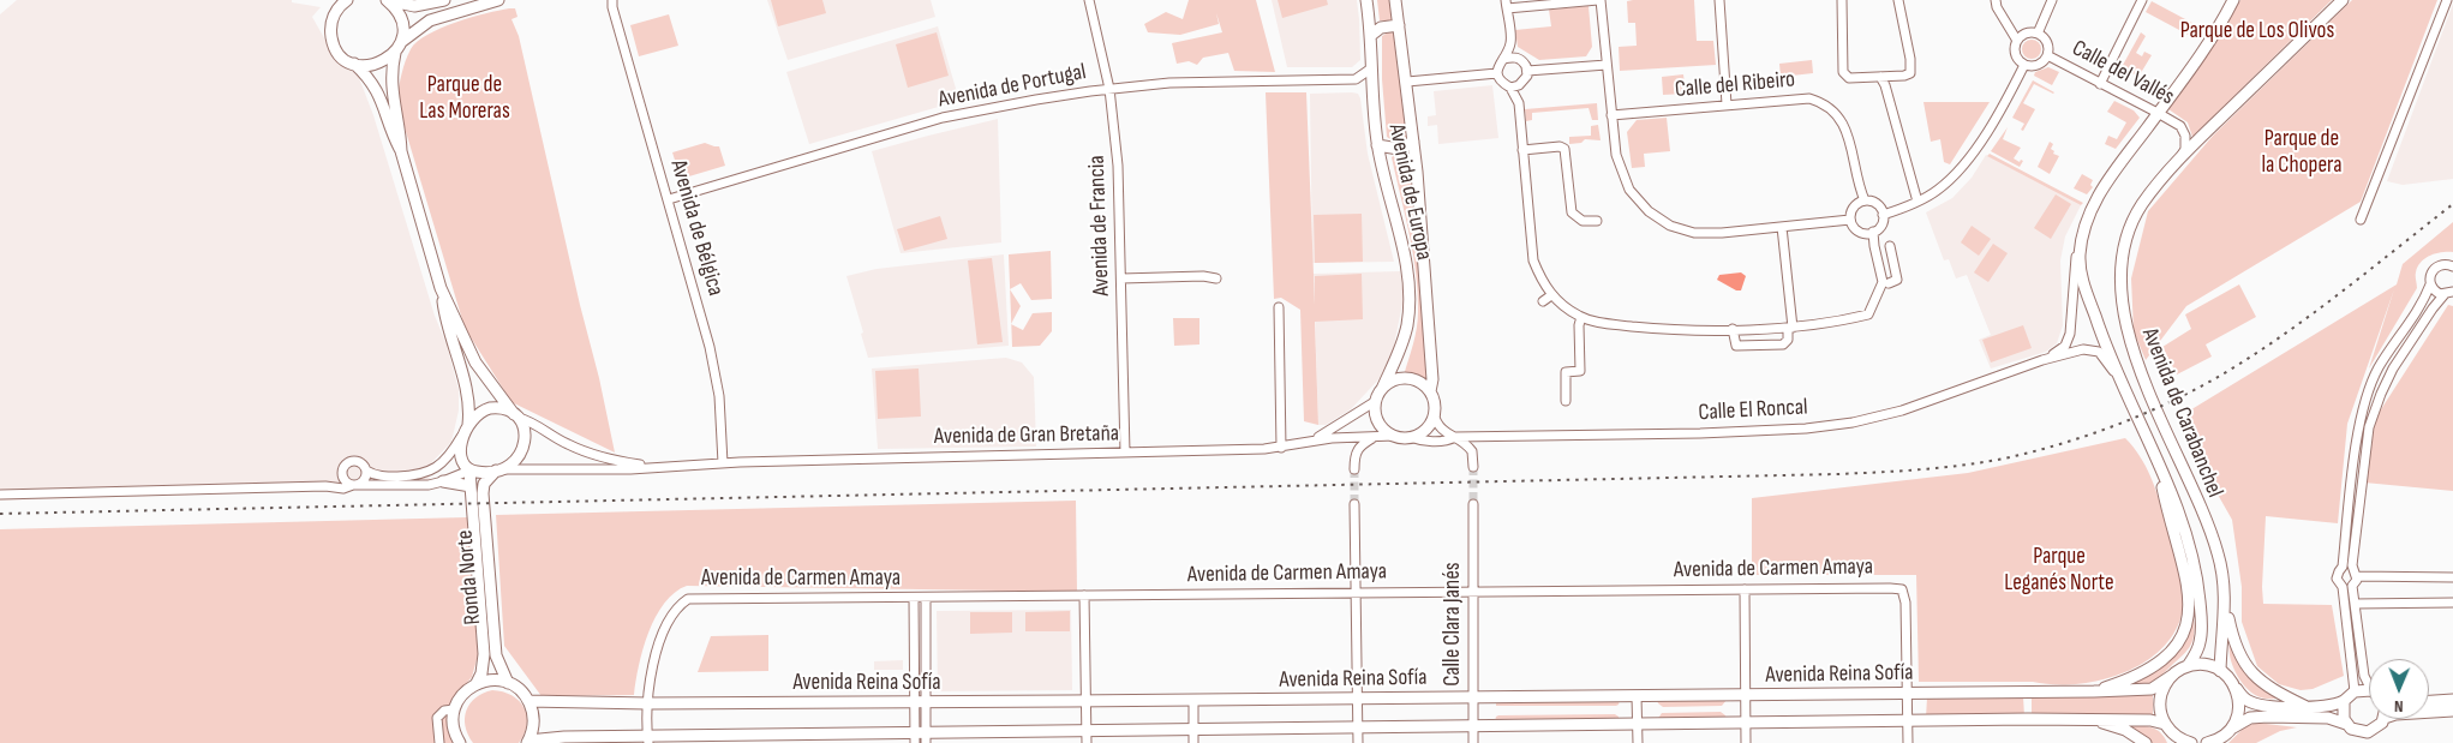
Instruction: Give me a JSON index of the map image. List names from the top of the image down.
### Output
{
  "streets": {
    "main road": [
      "Avenida de Europa",
      "Avenida de Carabanchel",
      "Avenida de Gran Bretaña",
      "Ronda Norte",
      "Avenida Reina Sofía"
    ],
    "street": [
      "Calle del Vallés",
      "Calle del Ribeiro",
      "Avenida de Portugal",
      "Avenida de Francia",
      "Avenida de Bélgica",
      "Calle El Roncal",
      "Avenida de Carmen Amaya",
      "Calle Clara Janés"
    ]
  },
  "crossings": [
    ["Calle del Vallés", "Avenida de Carabanchel"],
    ["Avenida de Portugal", "Avenida de Francia"],
    ["Avenida de Portugal", "Avenida de Bélgica"],
    ["Avenida de Europa", "Calle El Roncal"],
    ["Avenida de Europa", "Avenida de Gran Bretaña"],
    ["Avenida de Francia", "Avenida de Gran Bretaña"],
    ["Avenida de Bélgica", "Avenida de Gran Bretaña"],
    ["Calle El Roncal", "Avenida de Gran Bretaña"],
    ["Avenida de Gran Bretaña", "Ronda Norte"],
    ["Avenida de Carmen Amaya", "Calle Clara Janés"],
    ["Avenida de Carmen Amaya", "Avenida Reina Sofía"],
    ["Ronda Norte", "Avenida Reina Sofía"],
    ["Calle Clara Janés", "Avenida Reina Sofía"]
  ],
  "parks": [
    "Parque de Los Olivos",
    "Parque de Las Moreras",
    "Parque de la Chopera",
    "Parque Leganés Norte"
  ],
  "north": "bottom"
}
